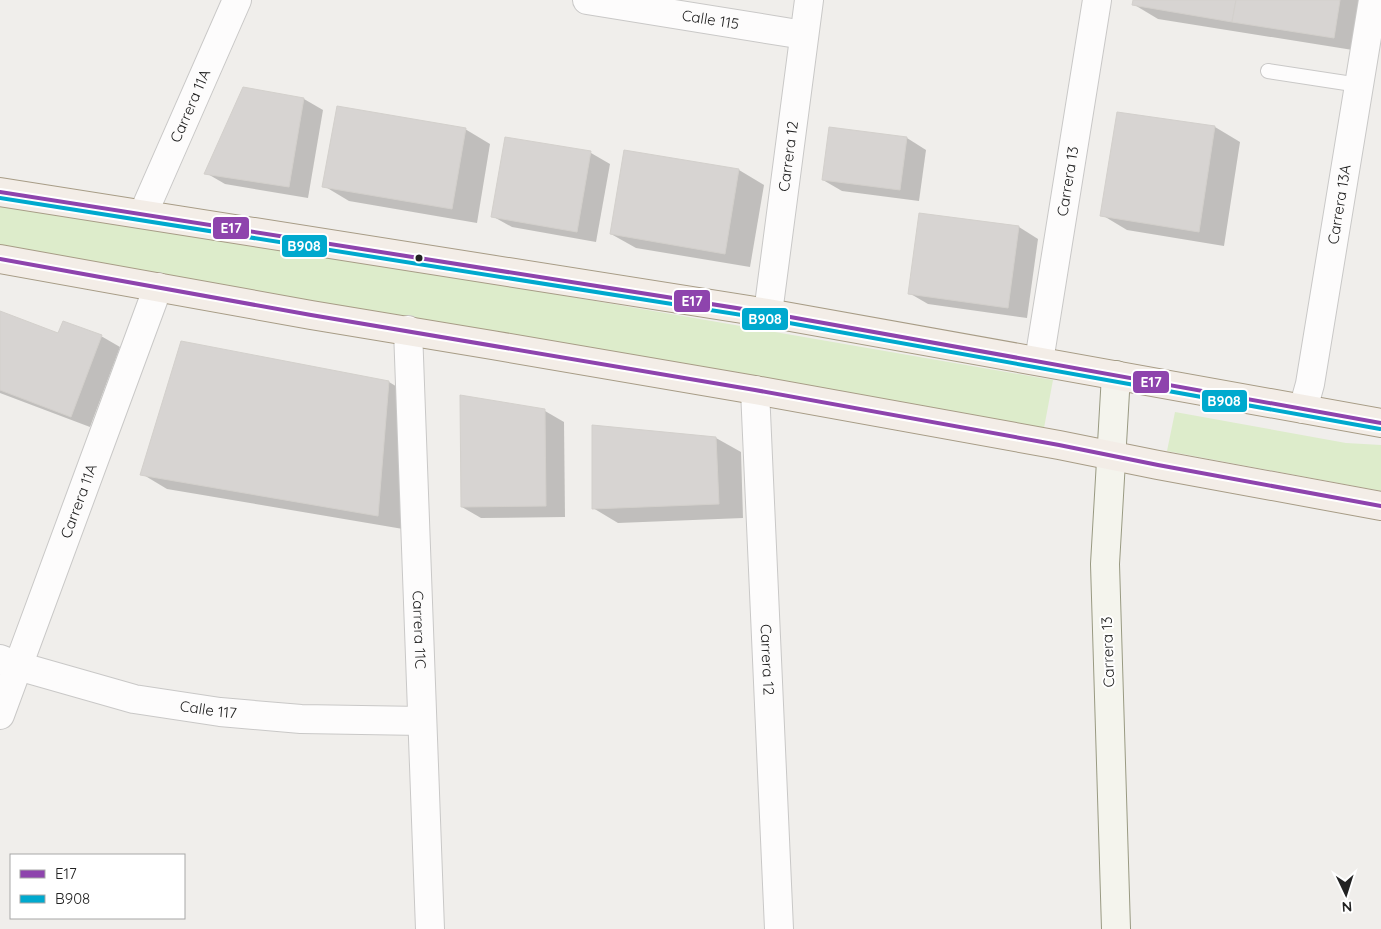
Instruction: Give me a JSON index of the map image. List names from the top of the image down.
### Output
{
  "streets": {
    "street": [
      "Calle 115",
      "Carrera 11A",
      "Carrera 12",
      "Carrera 13",
      "Carrera 13A",
      "Carrera 11C",
      "Calle 117"
    ]
  },
  "crossings": [
    ["Calle 115", "Carrera 12"],
    ["Carrera 11A", "Calle 117"],
    ["Carrera 11C", "Calle 117"]
  ],
  "lines": ["transit line E17", "transit line B908"],
  "legend": ["E17", "B908"],
  "north": "bottom"
}
